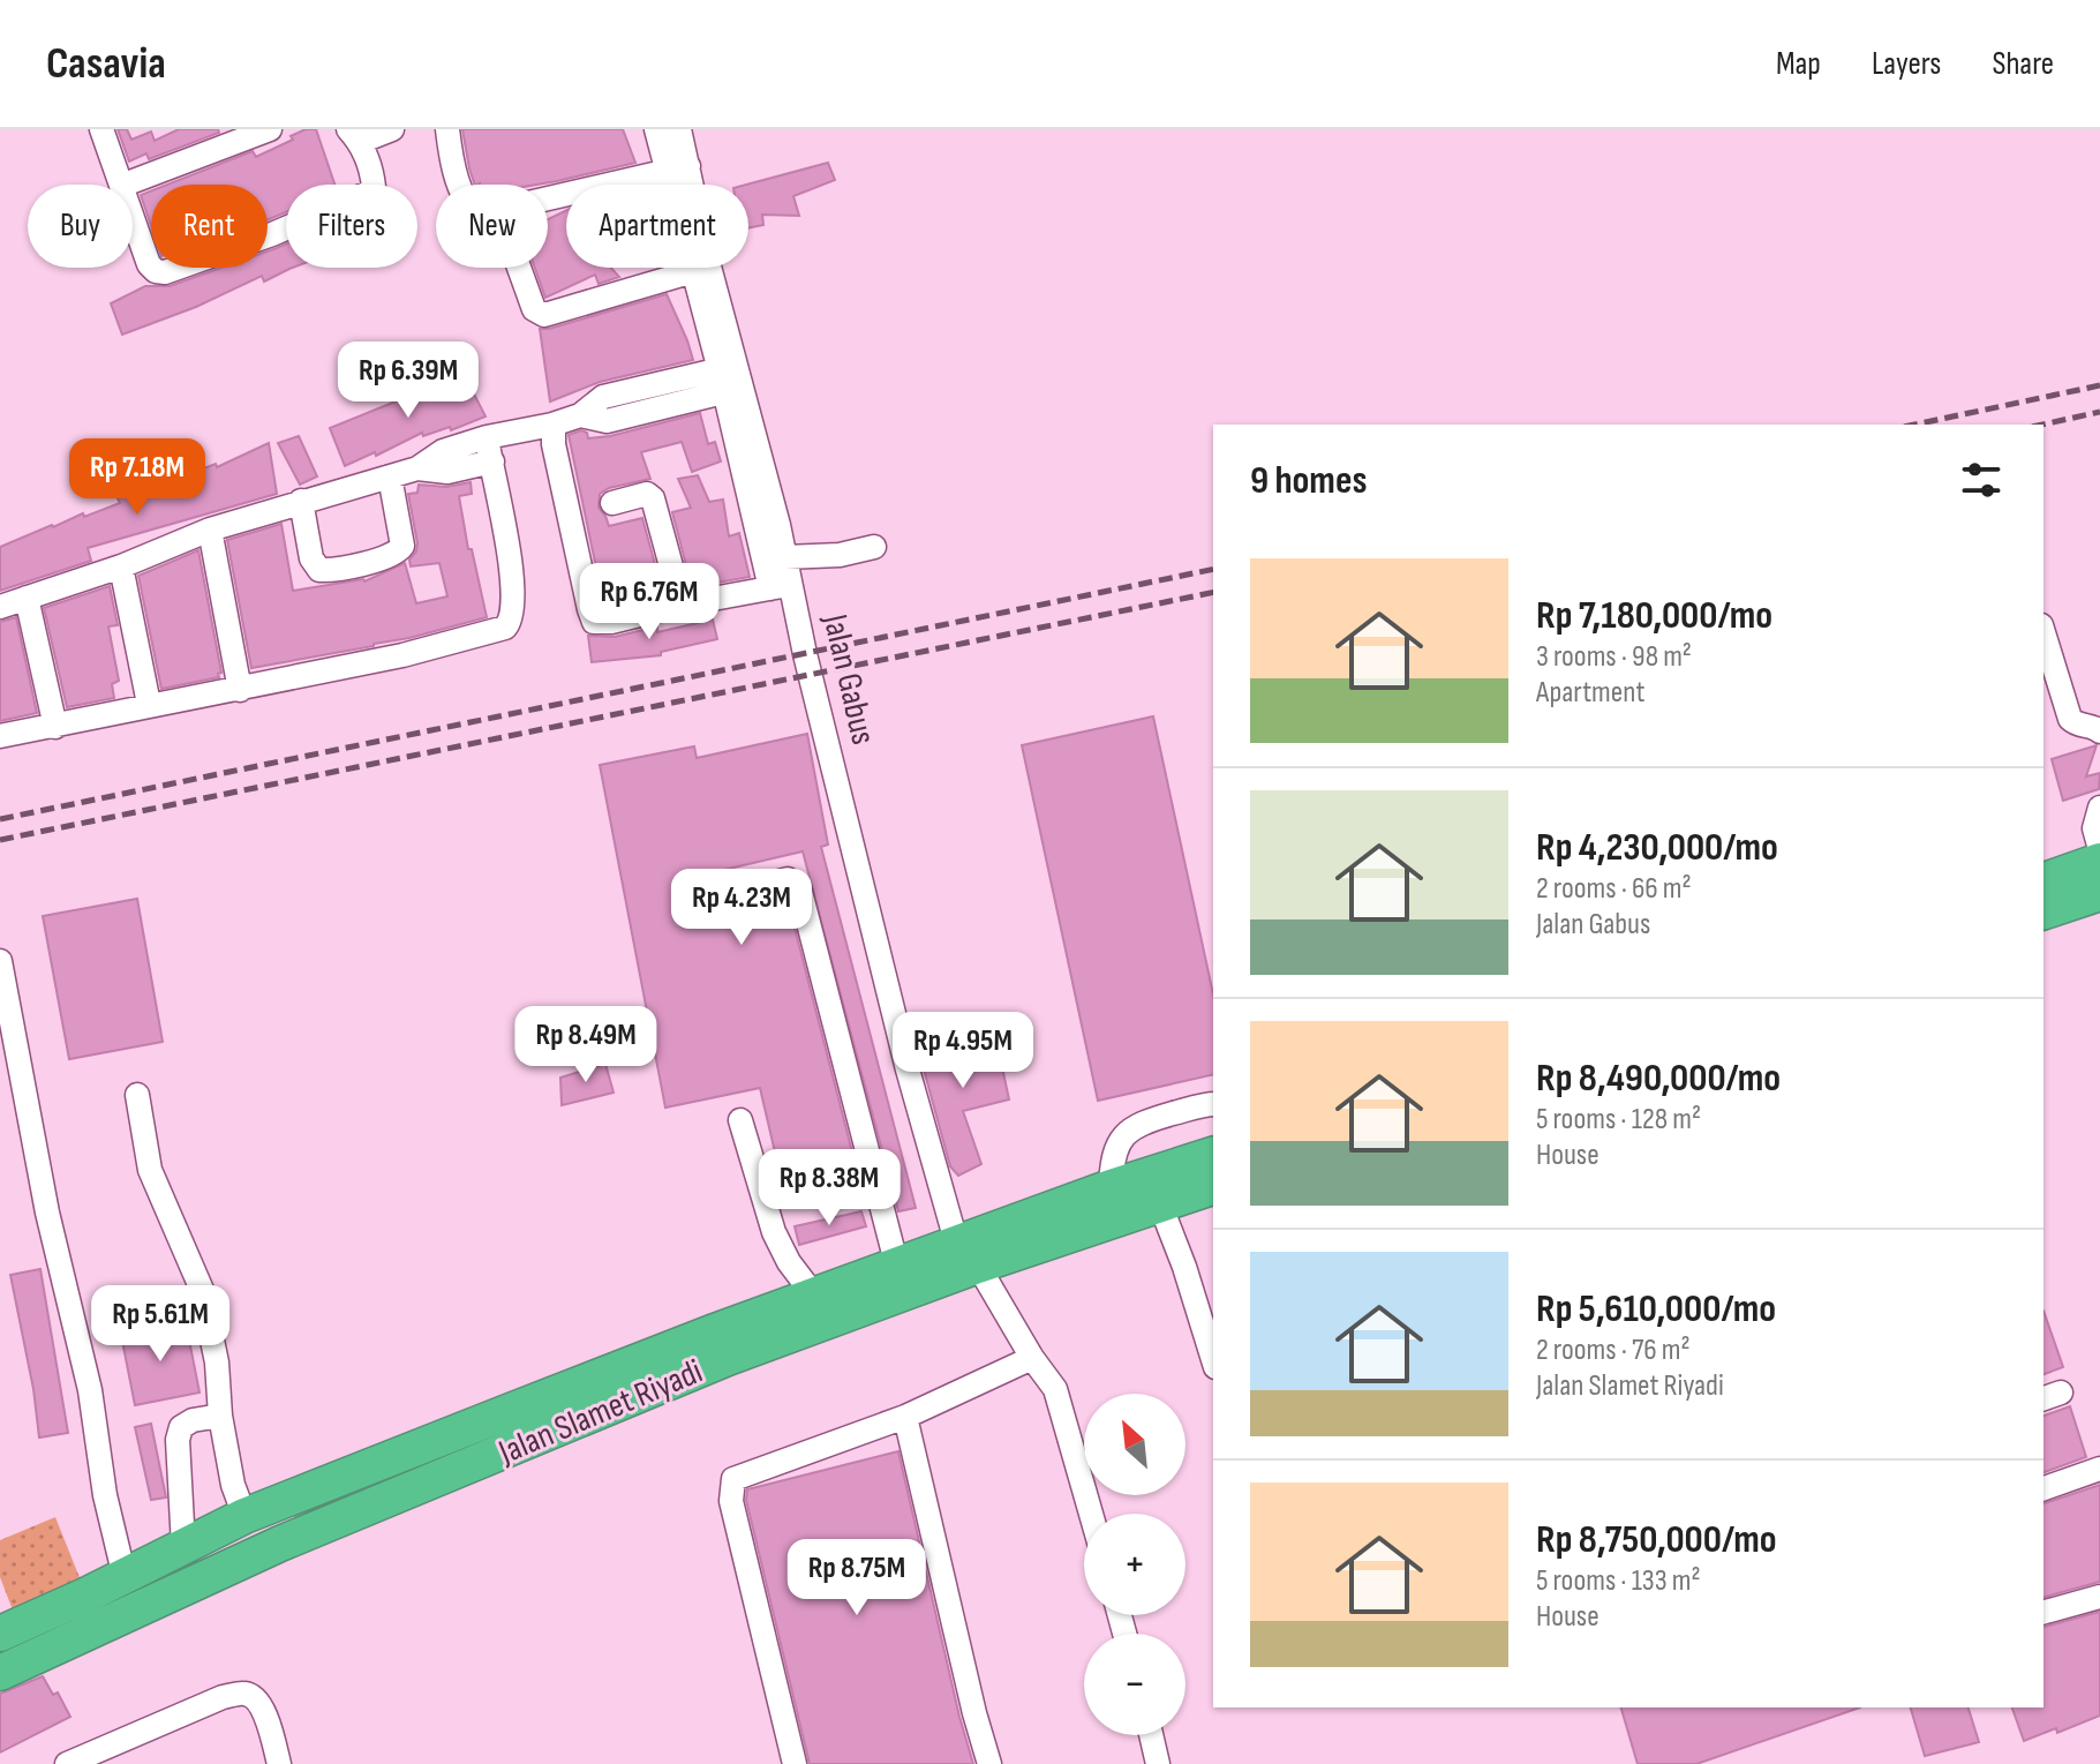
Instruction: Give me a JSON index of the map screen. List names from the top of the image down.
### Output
{
  "streets": {
    "highway": ["Jalan Slamet Riyadi"],
    "street": ["Jalan Gabus"]
  },
  "crossings": [
    ["Jalan Gabus", "Jalan Slamet Riyadi"]
  ],
  "north": "top left",
  "page": {
    "header": "Casavia",
    "nav": ["Map", "Layers", "Share"],
    "chip": [
      "Buy",
      "Rent",
      "Filters",
      "New",
      "Apartment"
    ],
    "price": [
      "Rp 6.39M",
      "Rp 7.18M",
      "Rp 6.76M",
      "Rp 4.23M",
      "Rp 8.49M",
      "Rp 4.95M",
      "Rp 8.38M",
      "Rp 5.61M",
      "Rp 8.75M"
    ],
    "heading": "9 homes",
    "list": [
      {
        "name": "Rp 7,180,000/mo",
        "note": "3 rooms · 98 m² · Apartment"
      },
      {
        "name": "Rp 4,230,000/mo",
        "note": "2 rooms · 66 m² · Jalan Gabus"
      },
      {
        "name": "Rp 8,490,000/mo",
        "note": "5 rooms · 128 m² · House"
      },
      {
        "name": "Rp 5,610,000/mo",
        "note": "2 rooms · 76 m² · Jalan Slamet Riyadi"
      },
      {
        "name": "Rp 8,750,000/mo",
        "note": "5 rooms · 133 m² · House"
      }
    ],
    "map_buttons": ["+", "−"]
  }
}
